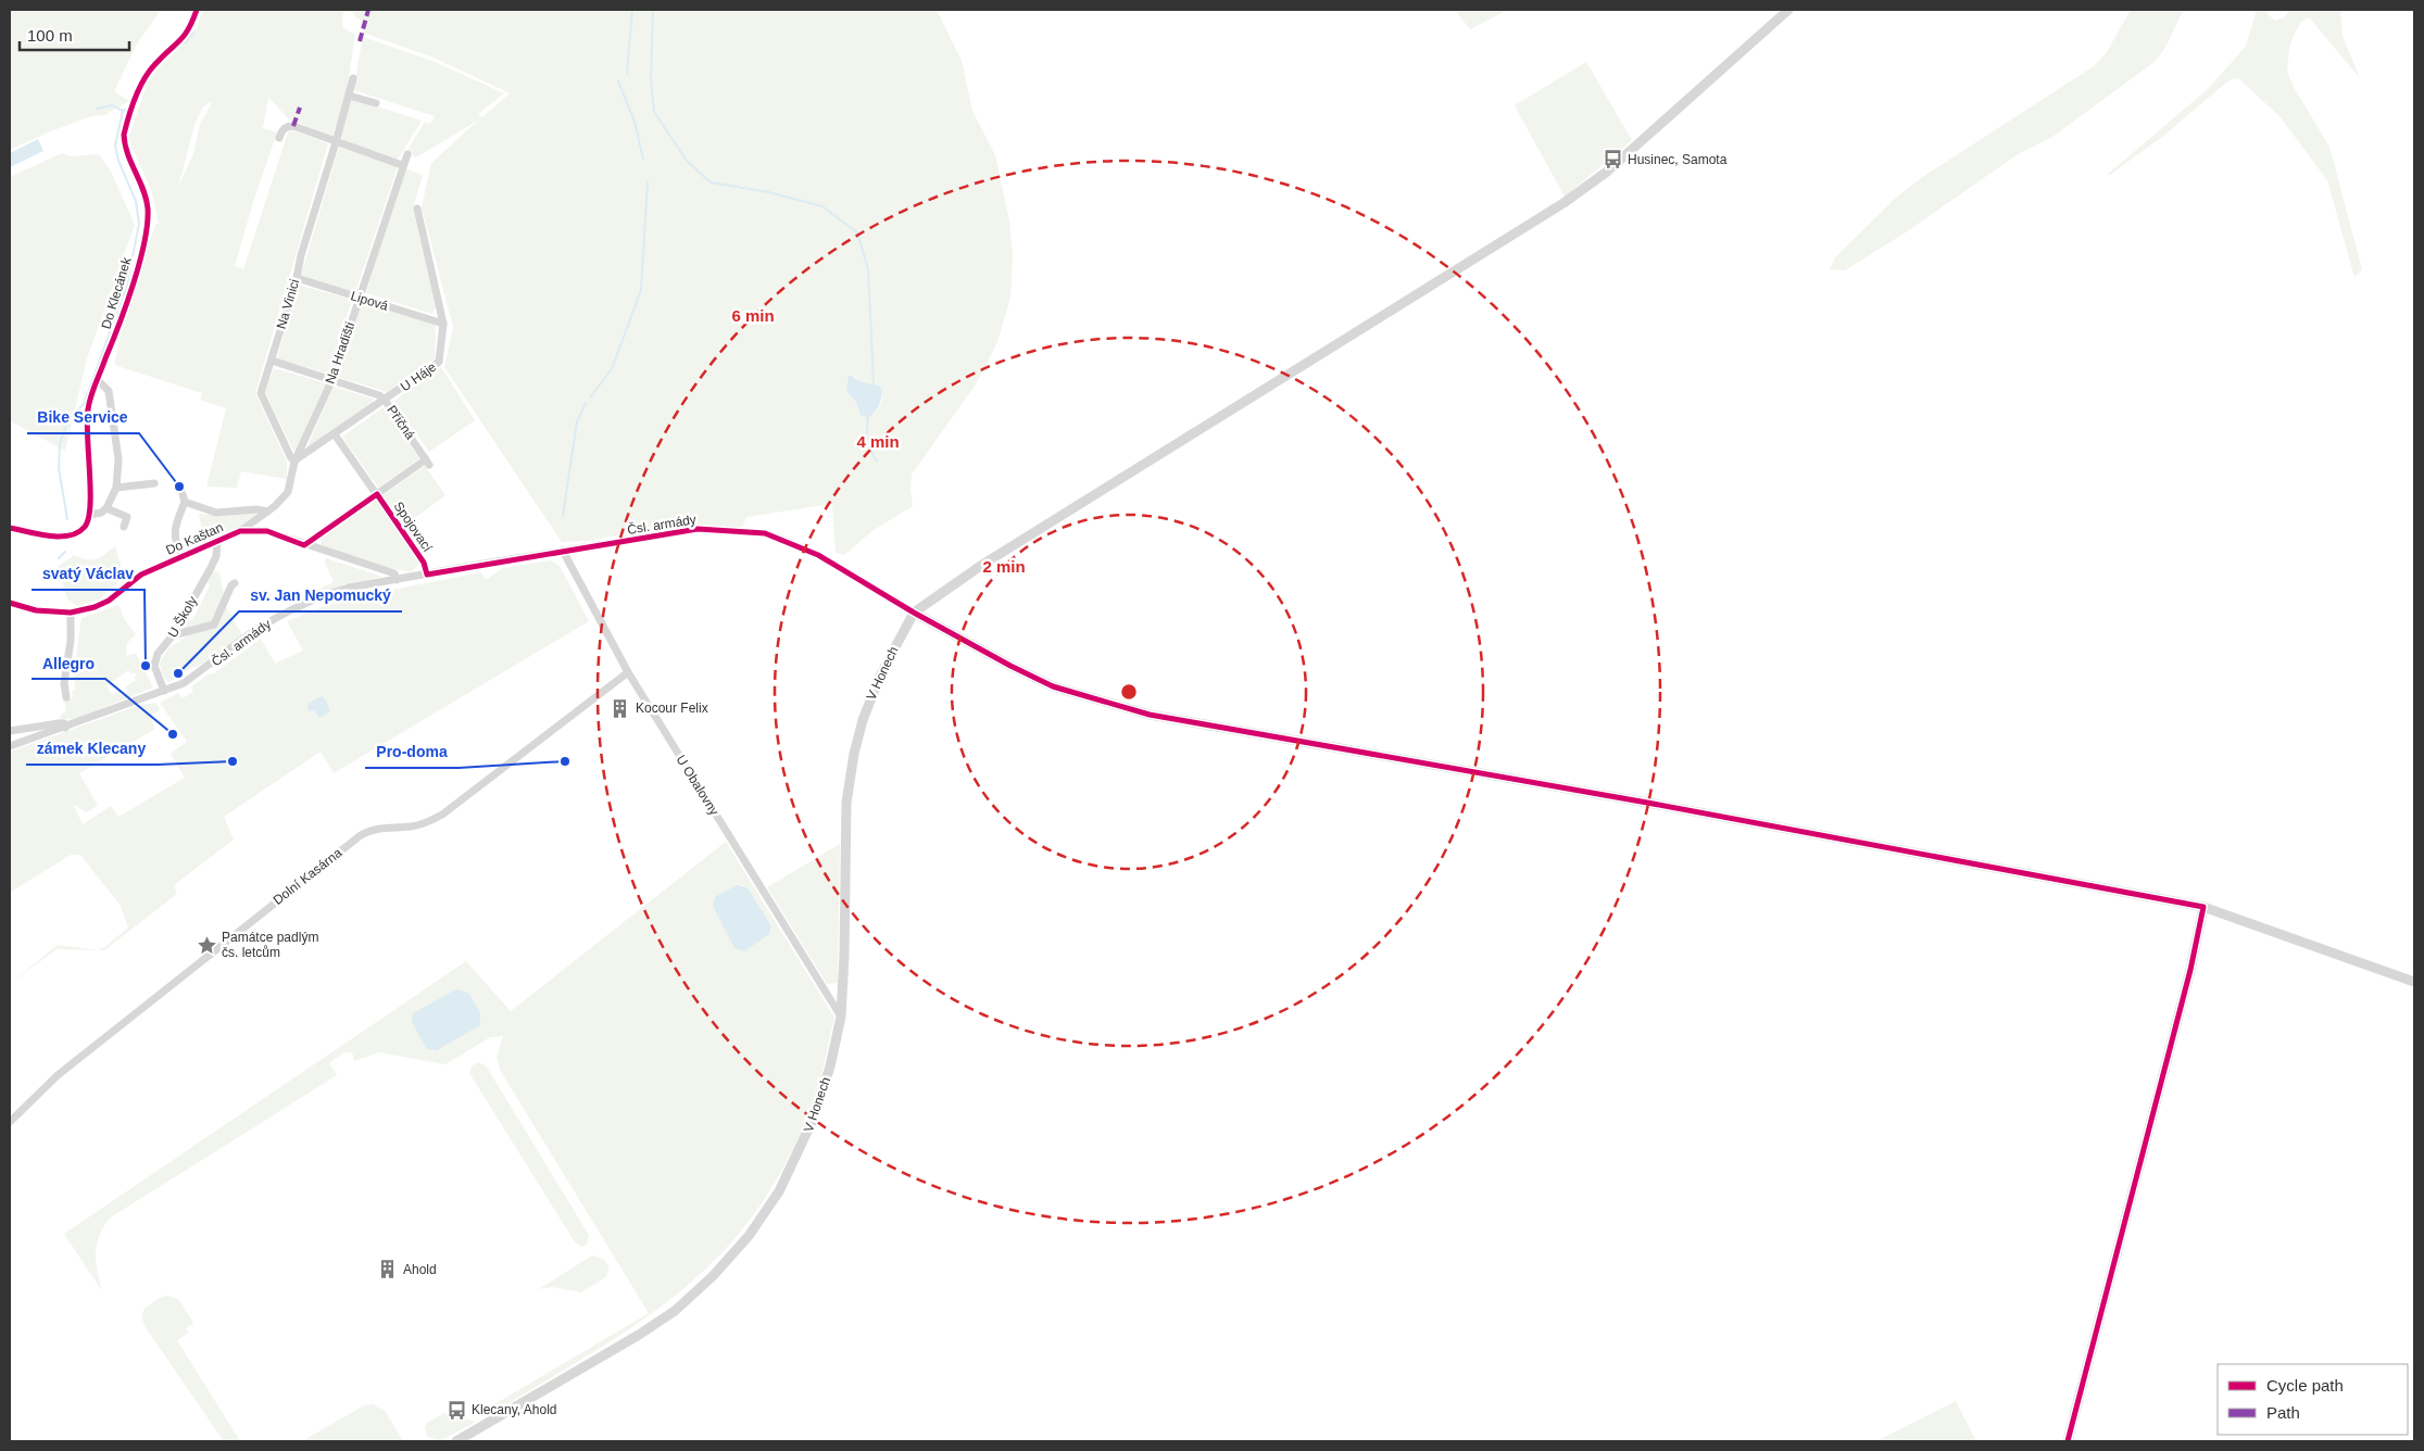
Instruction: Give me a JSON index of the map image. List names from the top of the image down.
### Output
{
  "streets": {
    "street": [
      "Do Klecánek",
      "Lipová",
      "Na Vinici",
      "Na Hradišti",
      "U Háje",
      "Příčná",
      "Čsl. armády",
      "Spojovací",
      "Do Kaštan",
      "U Školy",
      "V Honech",
      "U Obalovny",
      "Dolní Kasárna"
    ]
  },
  "crossings": [
    ["Lipová", "Na Vinici"],
    ["Lipová", "Na Hradišti"],
    ["Lipová", "U Háje"],
    ["Na Vinici", "Na Hradišti"],
    ["Na Vinici", "U Háje"],
    ["Na Vinici", "Příčná"],
    ["Na Hradišti", "U Háje"],
    ["Na Hradišti", "Příčná"],
    ["Na Hradišti", "Do Kaštan"],
    ["U Háje", "Příčná"],
    ["U Háje", "Spojovací"],
    ["Příčná", "Spojovací"],
    ["Čsl. armády", "Spojovací"],
    ["Čsl. armády", "Do Kaštan"],
    ["Čsl. armády", "U Školy"],
    ["Čsl. armády", "V Honech"],
    ["Čsl. armády", "U Obalovny"],
    ["Do Kaštan", "U Školy"],
    ["V Honech", "U Obalovny"],
    ["U Obalovny", "Dolní Kasárna"]
  ],
  "places": {
    "bus stop": ["Husinec, Samota", "Klecany, Ahold"],
    "other": [
      "Bike Service",
      "svatý Václav",
      "sv. Jan Nepomucký",
      "Allegro",
      "zámek Klecany",
      "Pro-doma"
    ],
    "building": ["Kocour Felix", "Ahold"],
    "place": ["Památce padlým čs. letcům"]
  },
  "legend": ["Cycle path", "Path"],
  "scale_bar": "100 m",
  "rings": ["6 min", "4 min", "2 min"]
}
